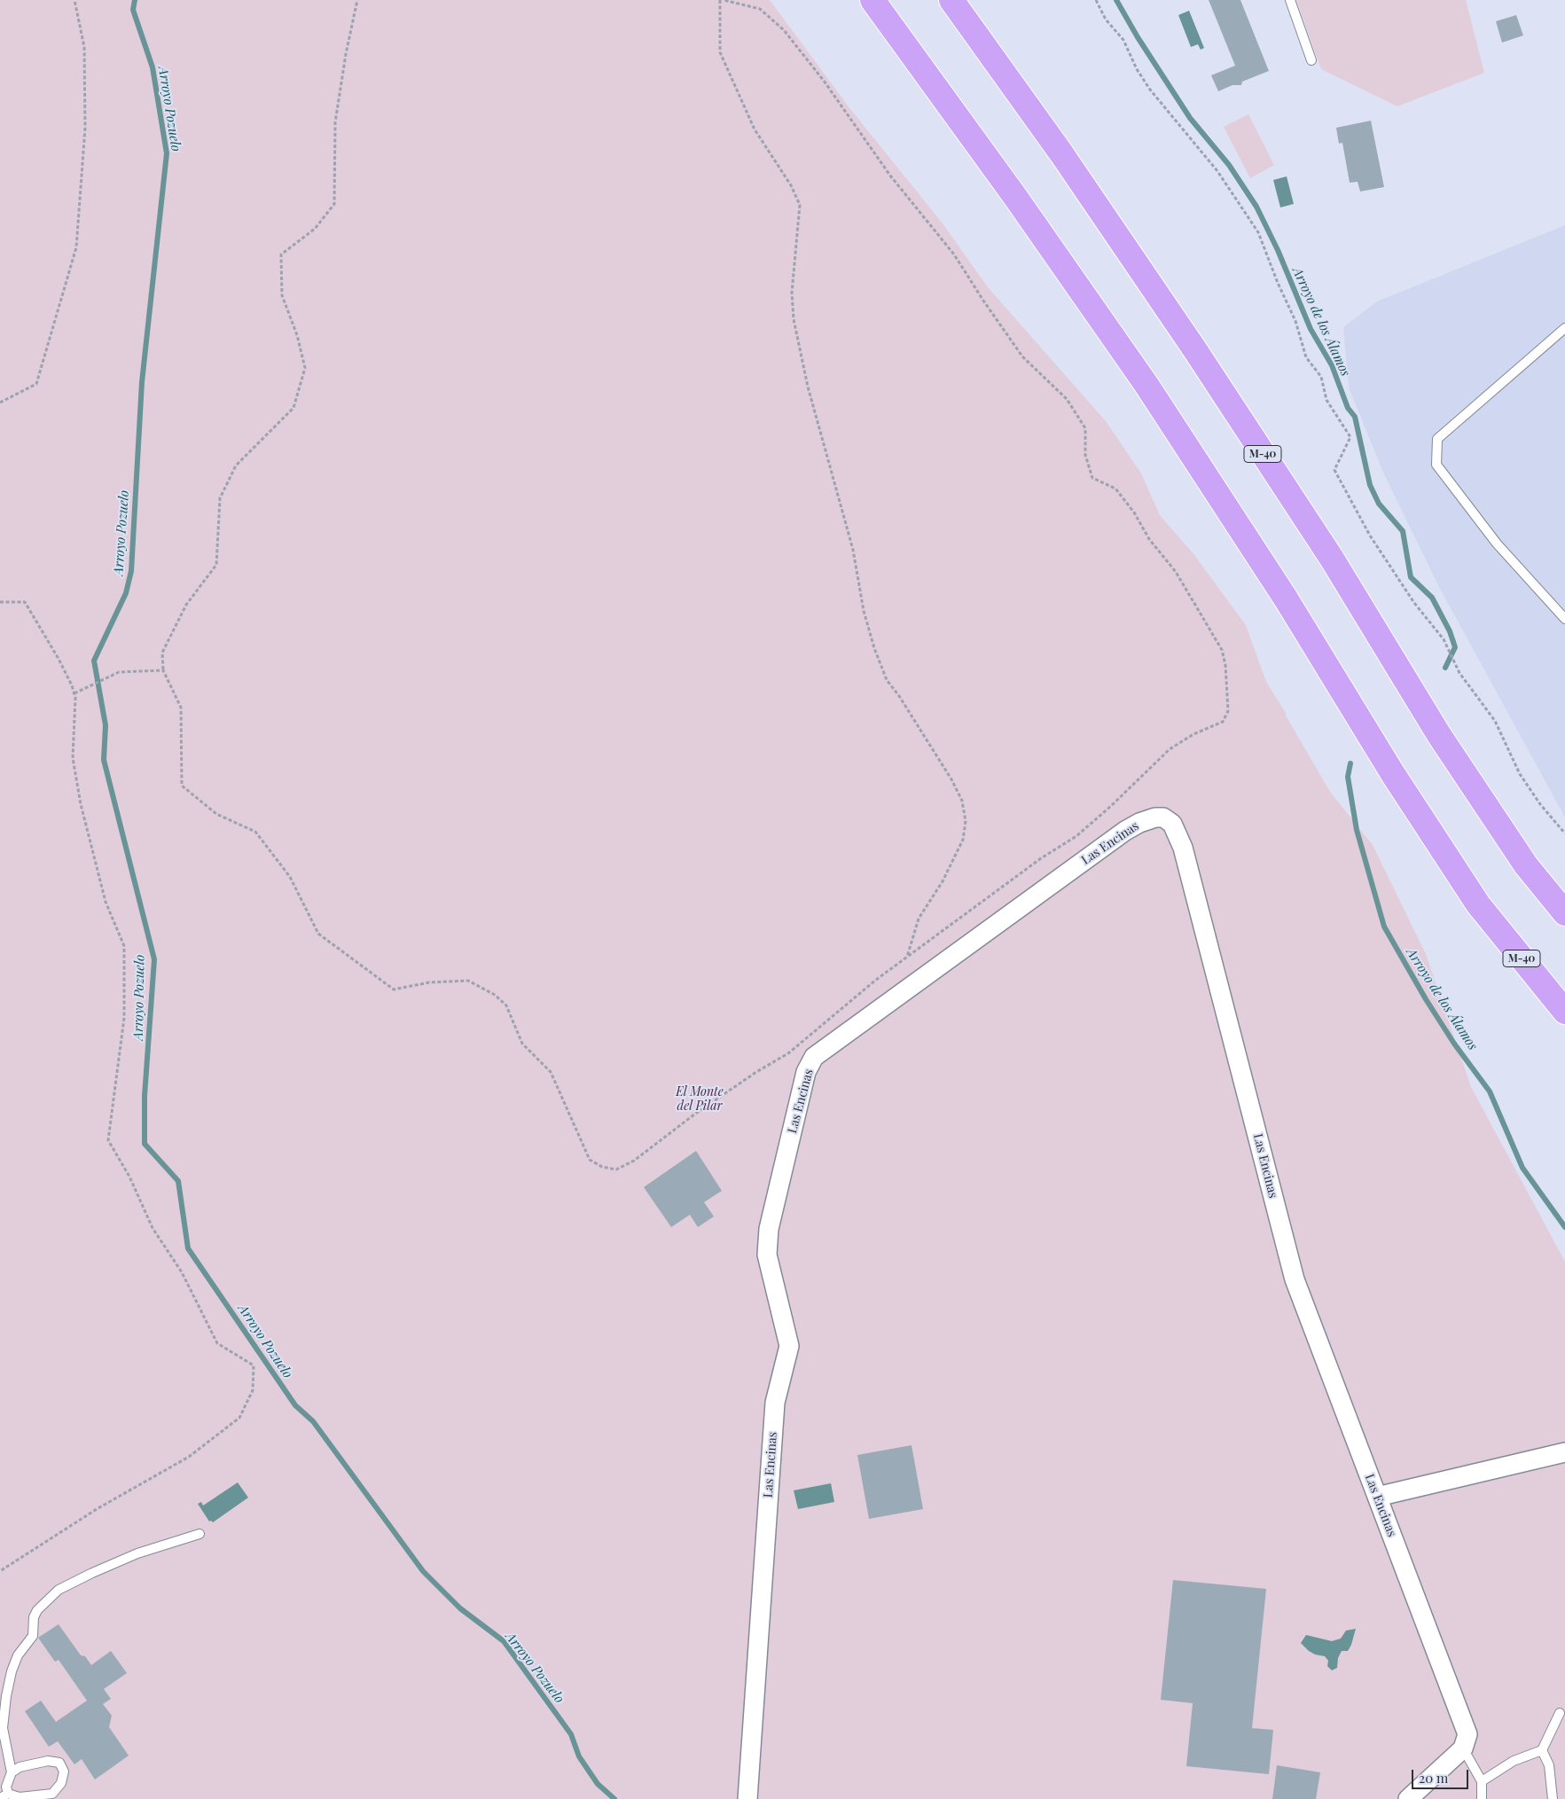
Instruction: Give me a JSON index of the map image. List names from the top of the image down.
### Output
{
  "streets": {
    "highway": ["M-40"],
    "street": ["Las Encinas"]
  },
  "water": ["Arroyo Pozuelo", "Arroyo de los Álamos"],
  "parks": ["El Monte del Pilar"],
  "scale_bar": "20 m"
}
